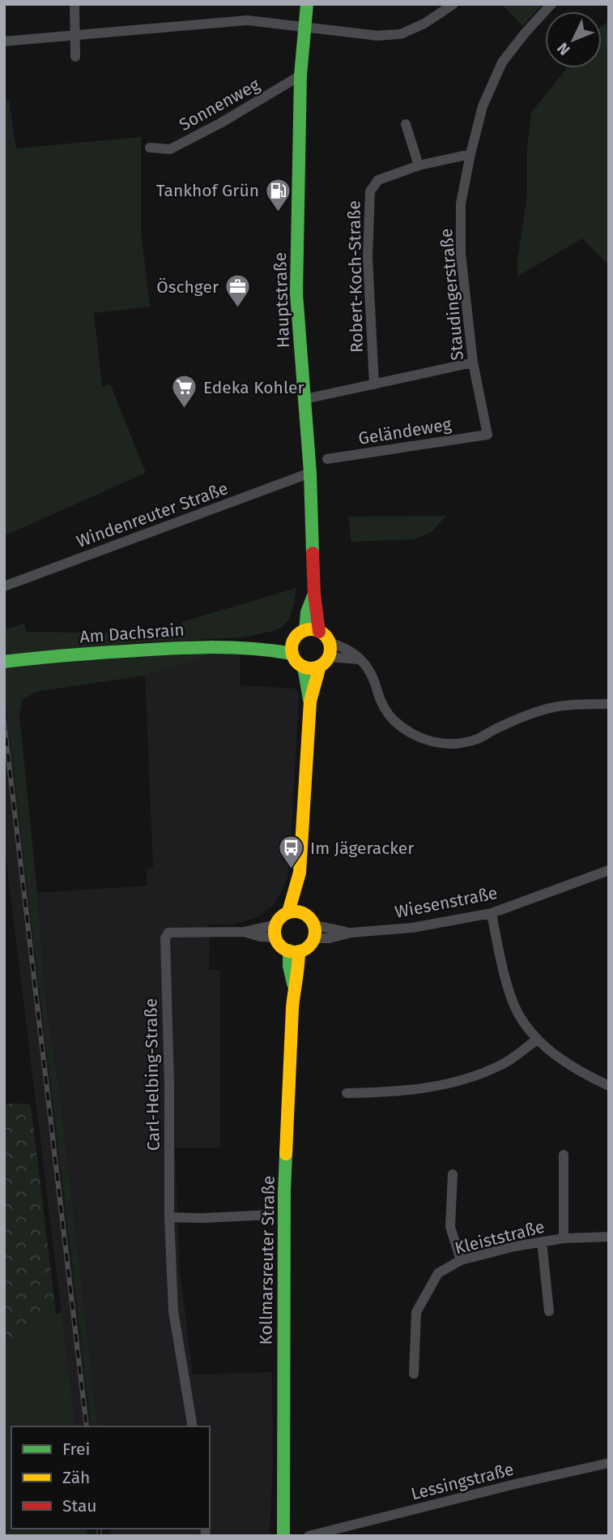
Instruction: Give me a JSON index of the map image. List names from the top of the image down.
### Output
{
  "streets": {
    "main road": ["Hauptstraße", "Am Dachsrain", "Kollmarsreuter Straße"],
    "street": [
      "Sonnenweg",
      "Robert-Koch-Straße",
      "Staudingerstraße",
      "Geländeweg",
      "Windenreuter Straße",
      "Wiesenstraße",
      "Carl-Helbing-Straße",
      "Kleiststraße",
      "Lessingstraße"
    ]
  },
  "crossings": [
    ["Sonnenweg", "Hauptstraße"],
    ["Robert-Koch-Straße", "Staudingerstraße"],
    ["Staudingerstraße", "Geländeweg"],
    ["Hauptstraße", "Windenreuter Straße"],
    ["Hauptstraße", "Am Dachsrain"],
    ["Wiesenstraße", "Carl-Helbing-Straße"],
    ["Wiesenstraße", "Kollmarsreuter Straße"],
    ["Carl-Helbing-Straße", "Kollmarsreuter Straße"]
  ],
  "places": {
    "fuel station": ["Tankhof Grün"],
    "office": ["Öschger"],
    "supermarket": ["Edeka Kohler"],
    "bus stop": ["Im Jägeracker"]
  },
  "legend": ["Frei", "Zäh", "Stau"],
  "north": "bottom left"
}
